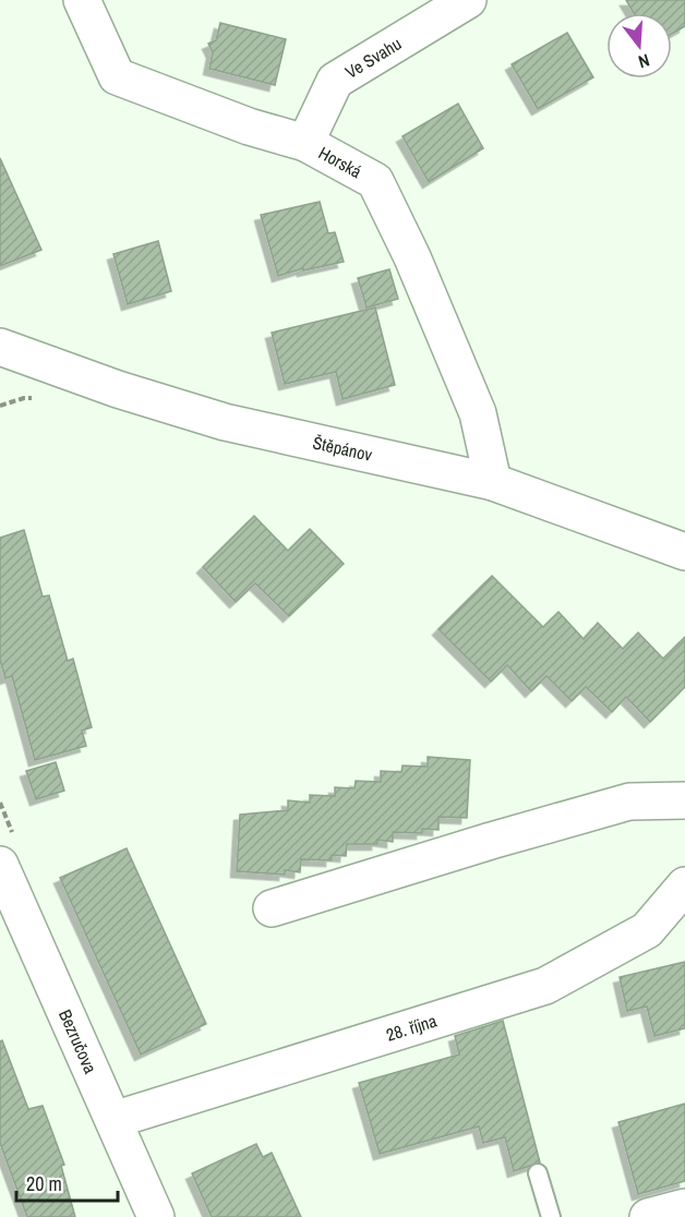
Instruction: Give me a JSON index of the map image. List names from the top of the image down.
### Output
{
  "streets": {
    "street": [
      "Ve Svahu",
      "Horská",
      "Štěpánov",
      "28. října",
      "Bezručova"
    ]
  },
  "crossings": [
    ["Ve Svahu", "Horská"],
    ["Horská", "Štěpánov"],
    ["28. října", "Bezručova"]
  ],
  "scale_bar": "20 m",
  "north": "bottom"
}
